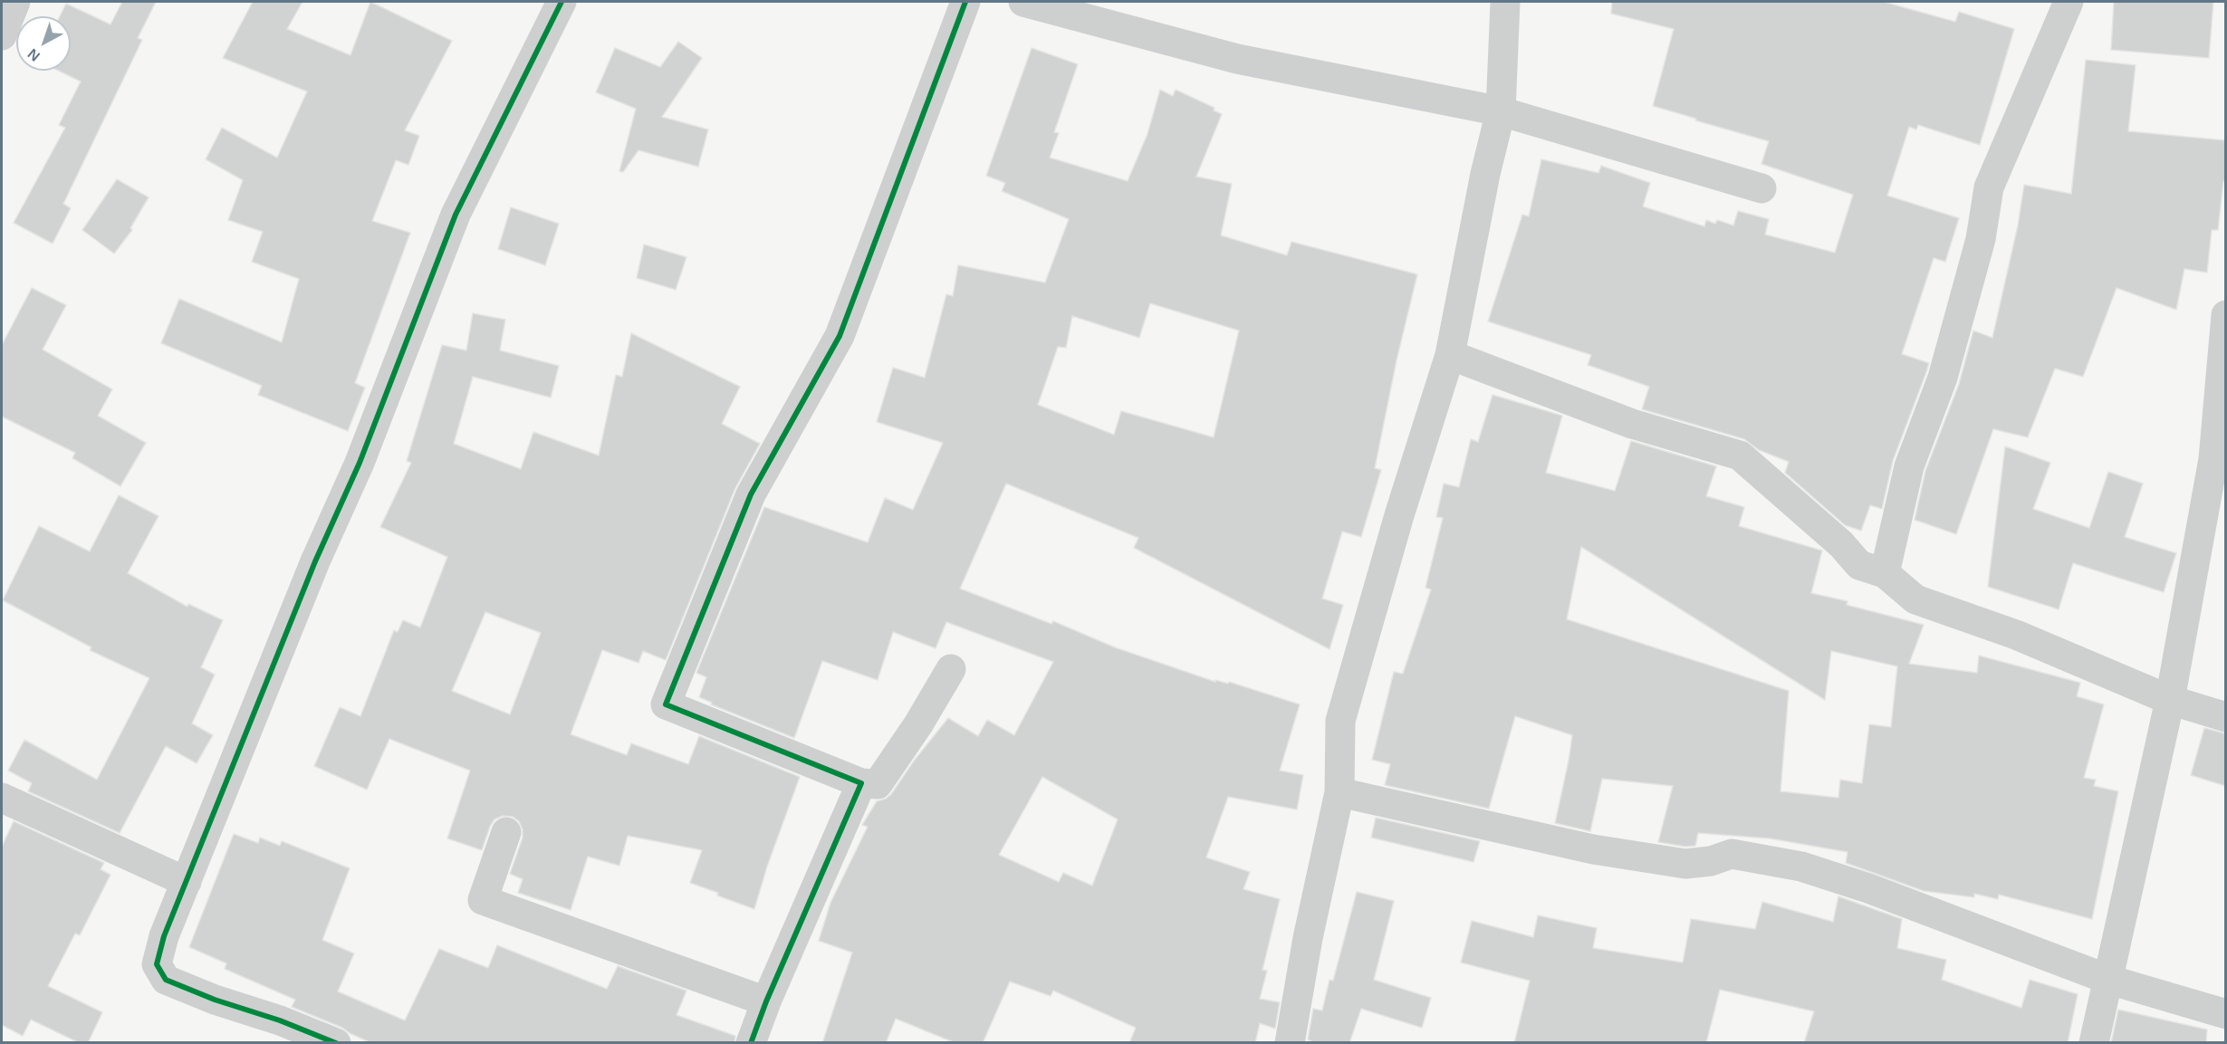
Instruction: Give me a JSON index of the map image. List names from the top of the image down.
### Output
{
  "north": "bottom left"
}
